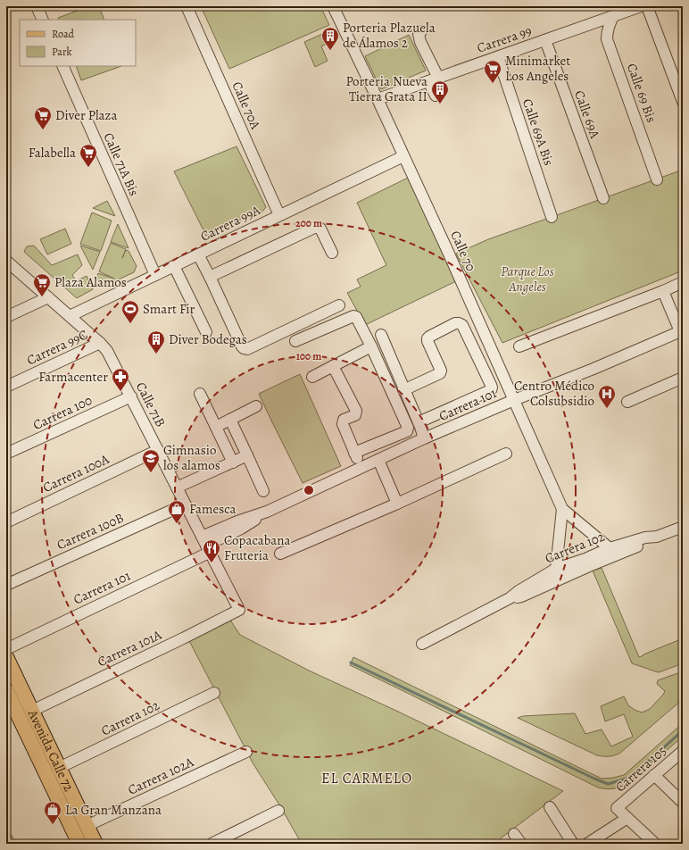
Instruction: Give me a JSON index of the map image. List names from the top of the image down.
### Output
{
  "streets": {
    "main road": ["Avenida Calle 72"],
    "street": [
      "Carrera 99",
      "Calle 69 Bis",
      "Calle 70A",
      "Calle 69A",
      "Calle 69A Bis",
      "Calle 71A Bis",
      "Carrera 99A",
      "Calle 70",
      "Carrera 99C",
      "Calle 71B",
      "Carrera 101",
      "Carrera 100",
      "Carrera 100A",
      "Carrera 100B",
      "Carrera 102",
      "Carrera 101A",
      "Carrera 105",
      "Carrera 102A"
    ]
  },
  "crossings": [
    ["Carrera 99", "Calle 69 Bis"],
    ["Carrera 99", "Calle 69A"],
    ["Carrera 99", "Calle 69A Bis"],
    ["Carrera 99", "Calle 70"],
    ["Calle 70A", "Carrera 99A"],
    ["Calle 71A Bis", "Carrera 99A"],
    ["Carrera 99A", "Calle 70"],
    ["Carrera 99A", "Calle 71B"],
    ["Calle 70", "Carrera 101"],
    ["Calle 70", "Carrera 102"],
    ["Carrera 99C", "Calle 71B"],
    ["Calle 71B", "Carrera 101"],
    ["Calle 71B", "Carrera 100"],
    ["Calle 71B", "Carrera 100A"],
    ["Calle 71B", "Carrera 100B"],
    ["Calle 71B", "Carrera 101A"],
    ["Carrera 102", "Avenida Calle 72"],
    ["Carrera 101A", "Avenida Calle 72"],
    ["Avenida Calle 72", "Carrera 102A"]
  ],
  "districts": ["EL CARMELO"],
  "parks": ["Parque Los Angeles"],
  "places": {
    "building": ["Porteria Plazuela de Álamos 2", "Porteria Nueva Tierra Grata II", "Diver Bodegas"],
    "supermarket": [
      "Minimarket Los Angeles",
      "Diver Plaza",
      "Falabella",
      "Plaza Alamos"
    ],
    "sports": ["Smart Fir"],
    "pharmacy": ["Farmacenter"],
    "hospital": ["Centro Médico Colsubsidio"],
    "school or university": ["Gimnasio los alamos"],
    "shop": ["Famesca", "La Gran Manzana"],
    "restaurant": ["Copacabana Fruteria"]
  },
  "legend": ["Road", "Park"],
  "rings": ["200 m", "100 m"]
}
